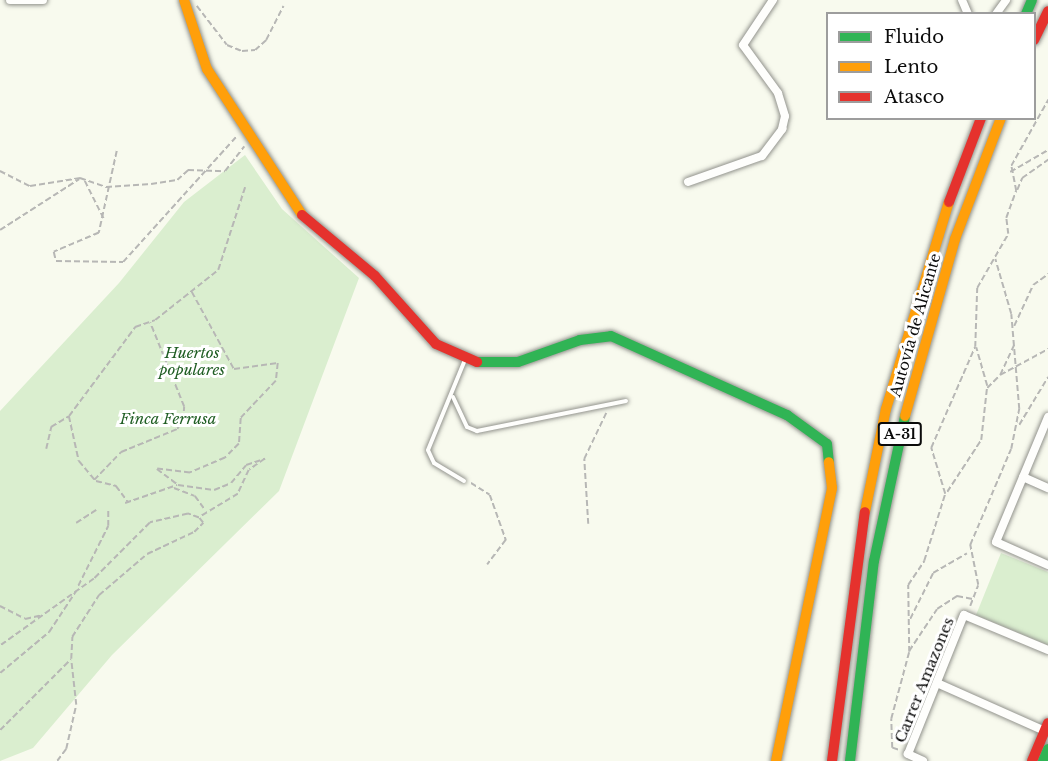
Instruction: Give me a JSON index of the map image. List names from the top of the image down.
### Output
{
  "streets": {
    "main road": ["Autovía de Alicante", "A-31"],
    "street": ["Carrer Amazones"]
  },
  "parks": ["Huertos populares", "Finca Ferrusa"],
  "legend": ["Fluido", "Lento", "Atasco"]
}
